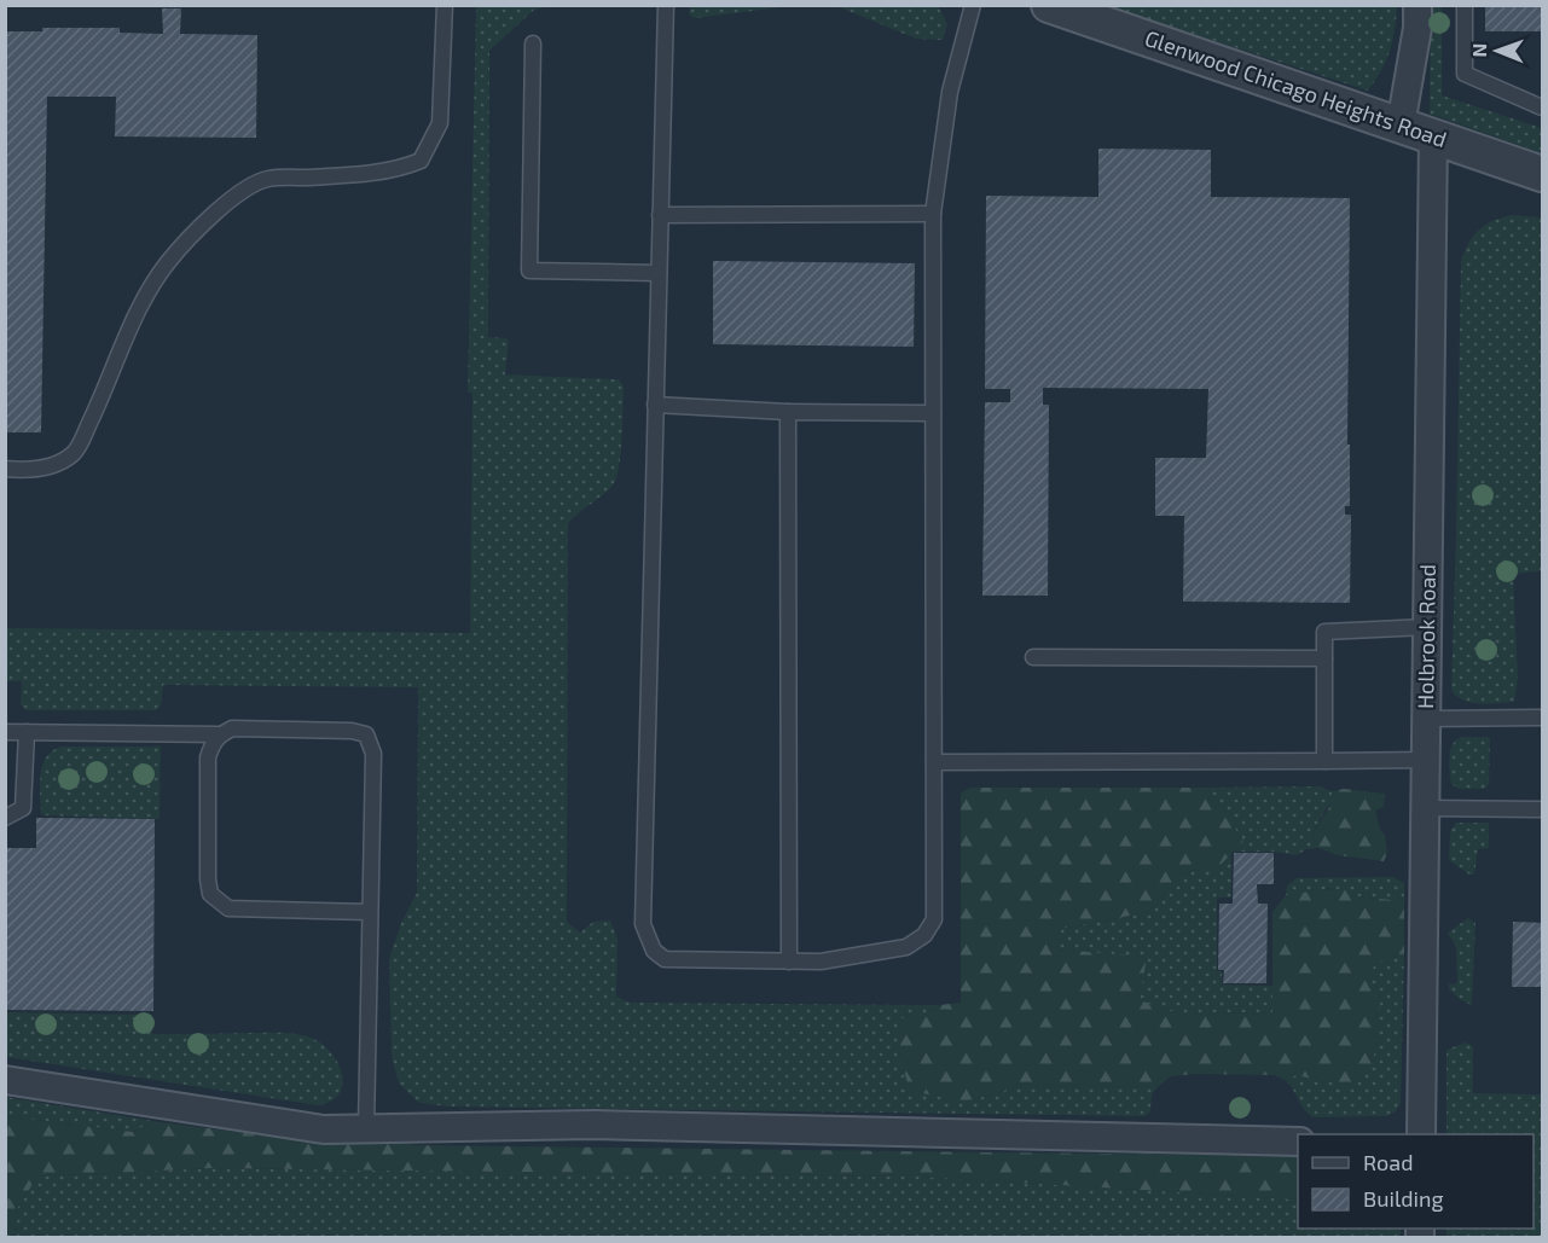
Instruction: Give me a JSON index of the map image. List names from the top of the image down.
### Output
{
  "streets": {
    "street": ["Glenwood Chicago Heights Road", "Holbrook Road"]
  },
  "crossings": [
    ["Glenwood Chicago Heights Road", "Holbrook Road"]
  ],
  "legend": ["Road", "Building"],
  "north": "left"
}
